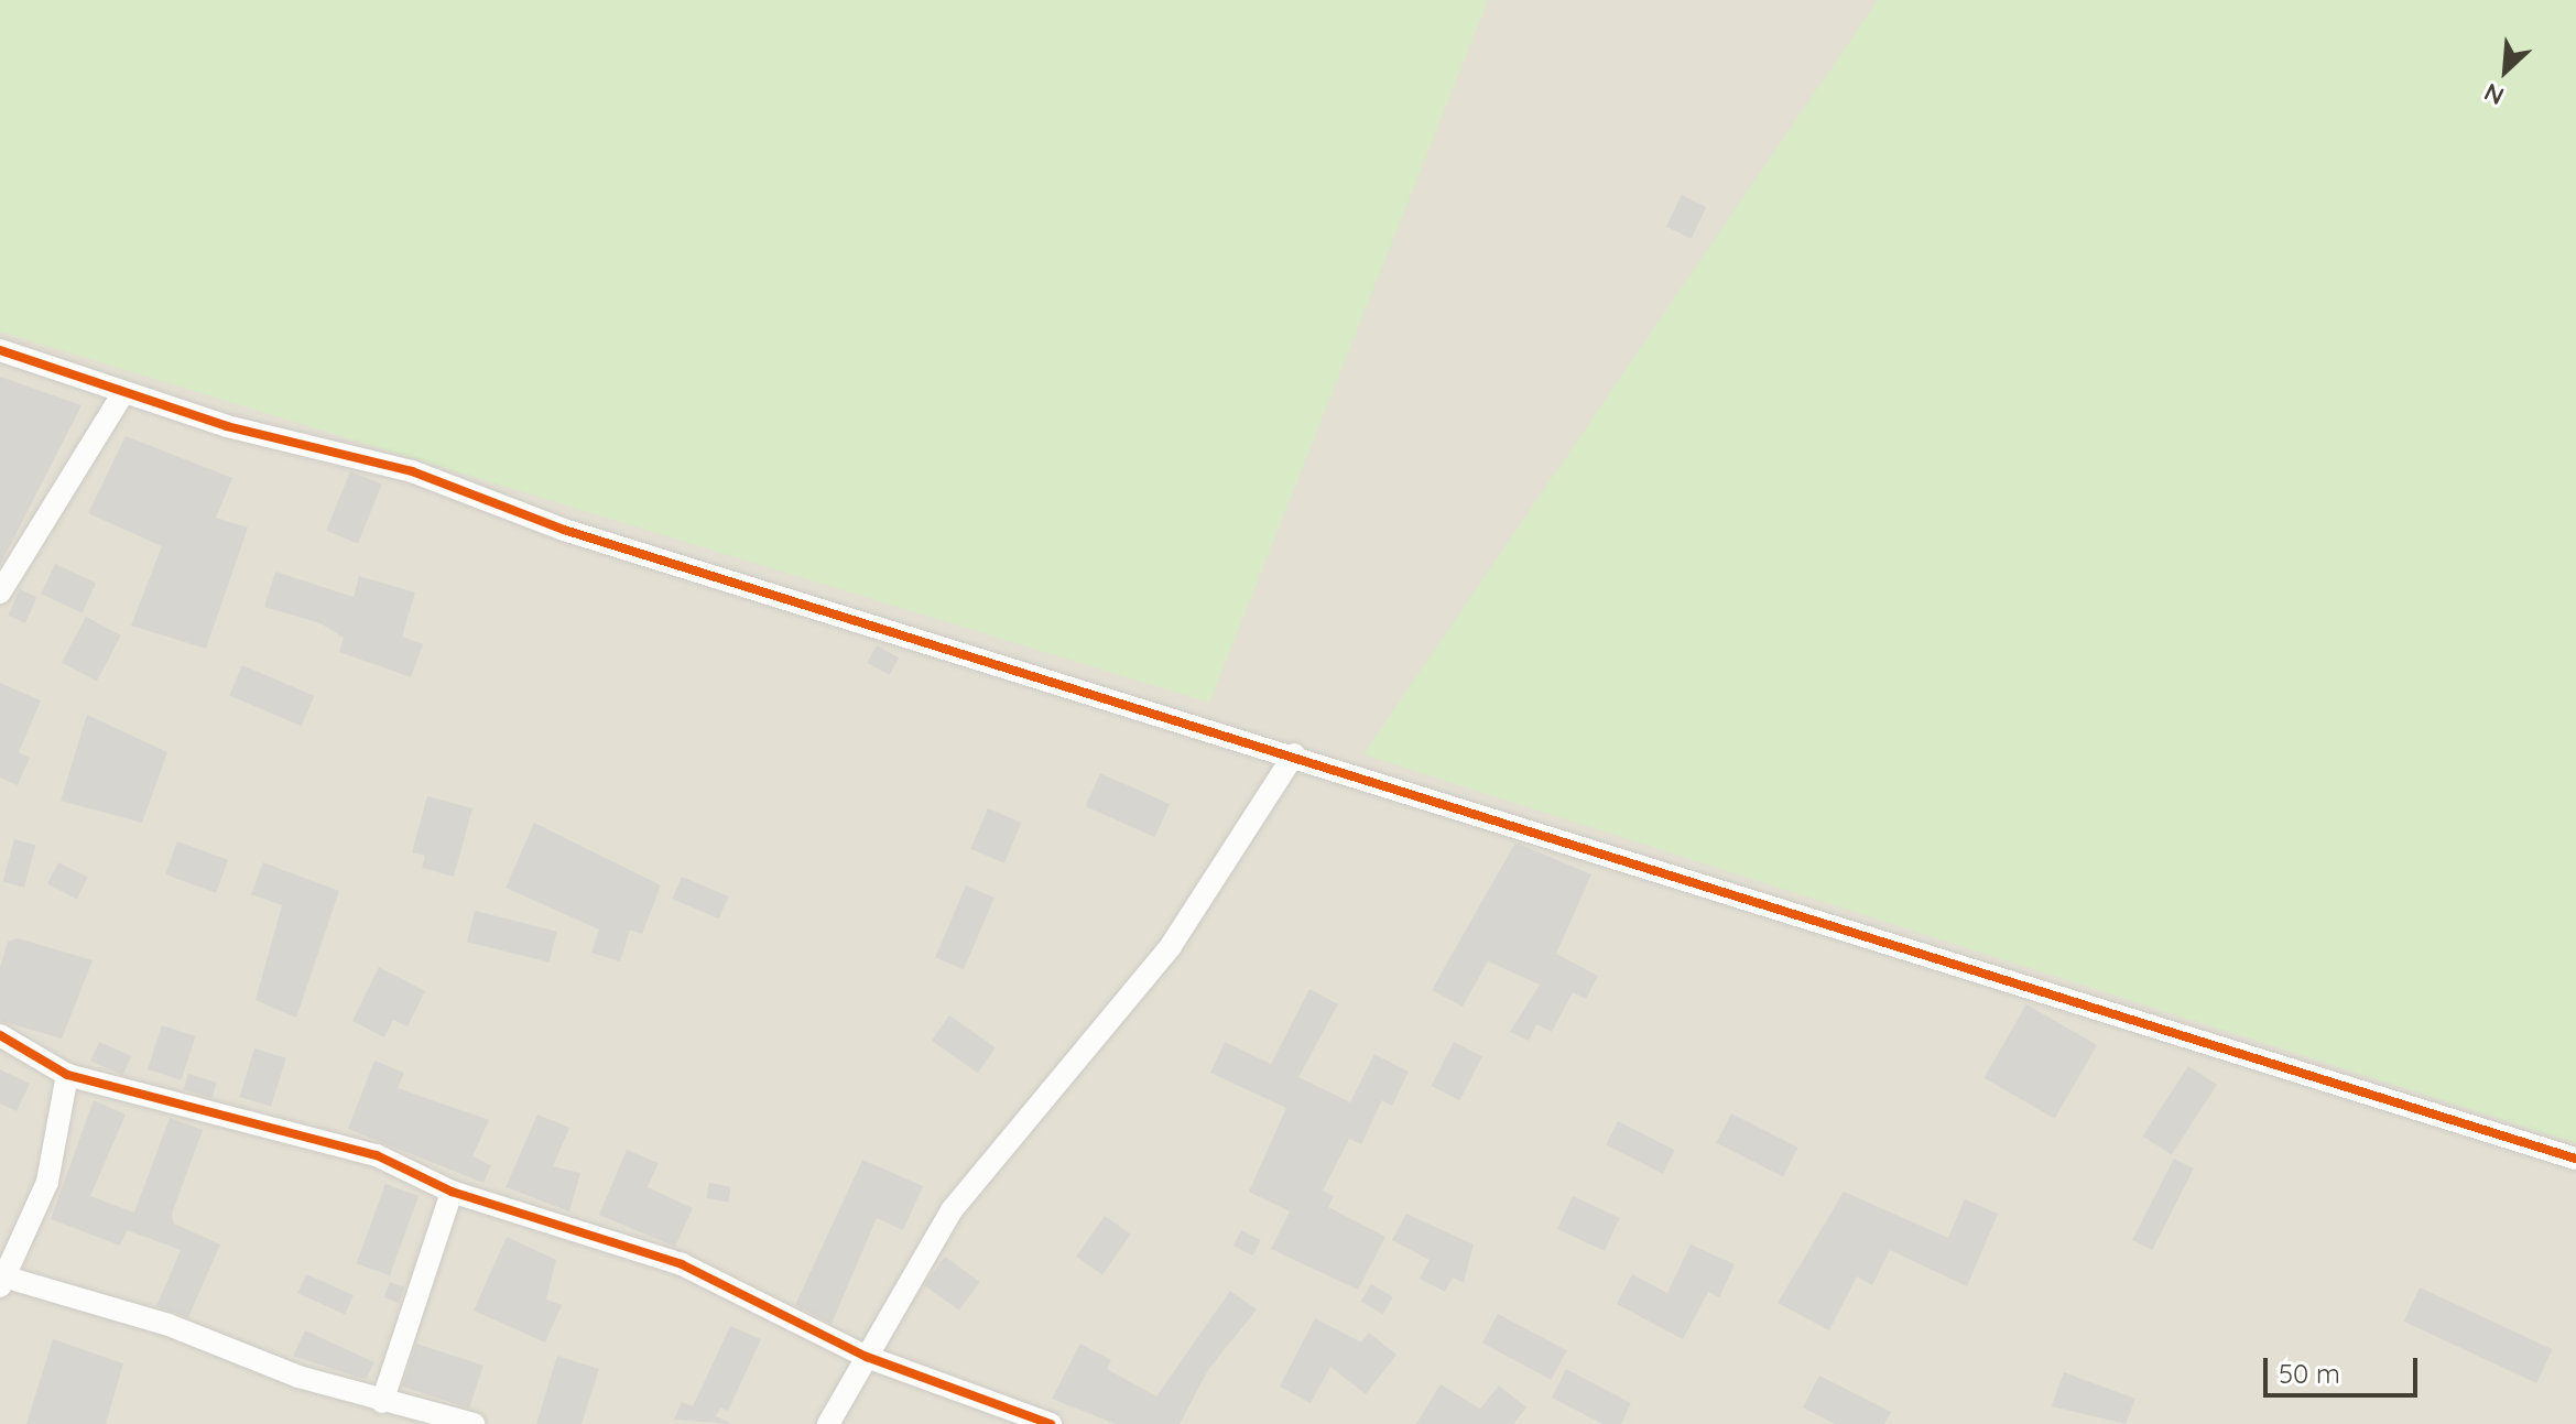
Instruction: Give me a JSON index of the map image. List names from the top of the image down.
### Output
{
  "scale_bar": "50 m",
  "north": "bottom left"
}
